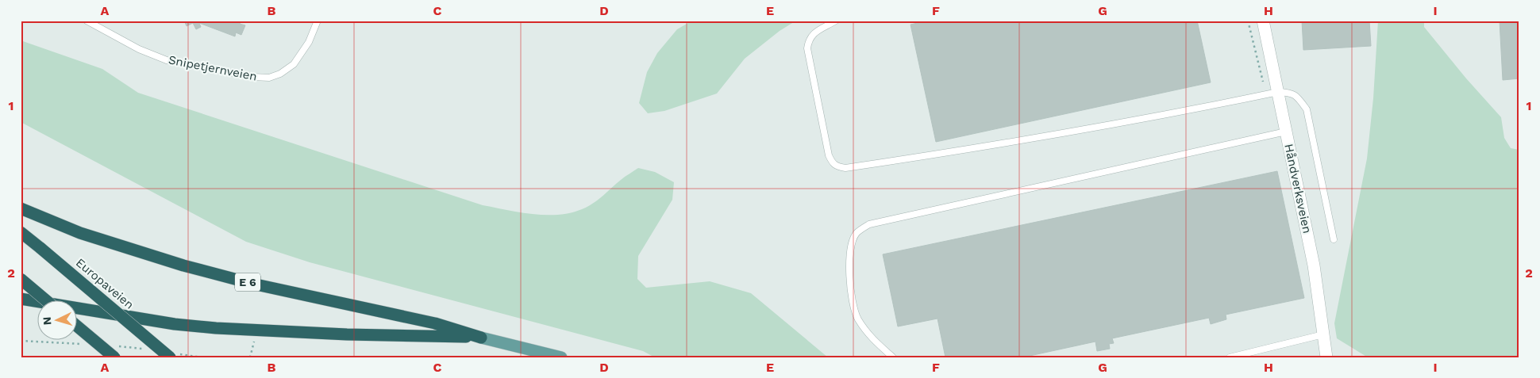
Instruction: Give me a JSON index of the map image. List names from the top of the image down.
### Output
{
  "streets": {
    "highway": ["E 6", "Europaveien"],
    "street": ["Håndverksveien"],
    "lane": ["Snipetjernveien"]
  },
  "north": "left",
  "grid": {
    "columns": [
      "A",
      "B",
      "C",
      "D",
      "E",
      "F",
      "G",
      "H",
      "I"
    ],
    "rows": ["1", "2"]
  }
}
